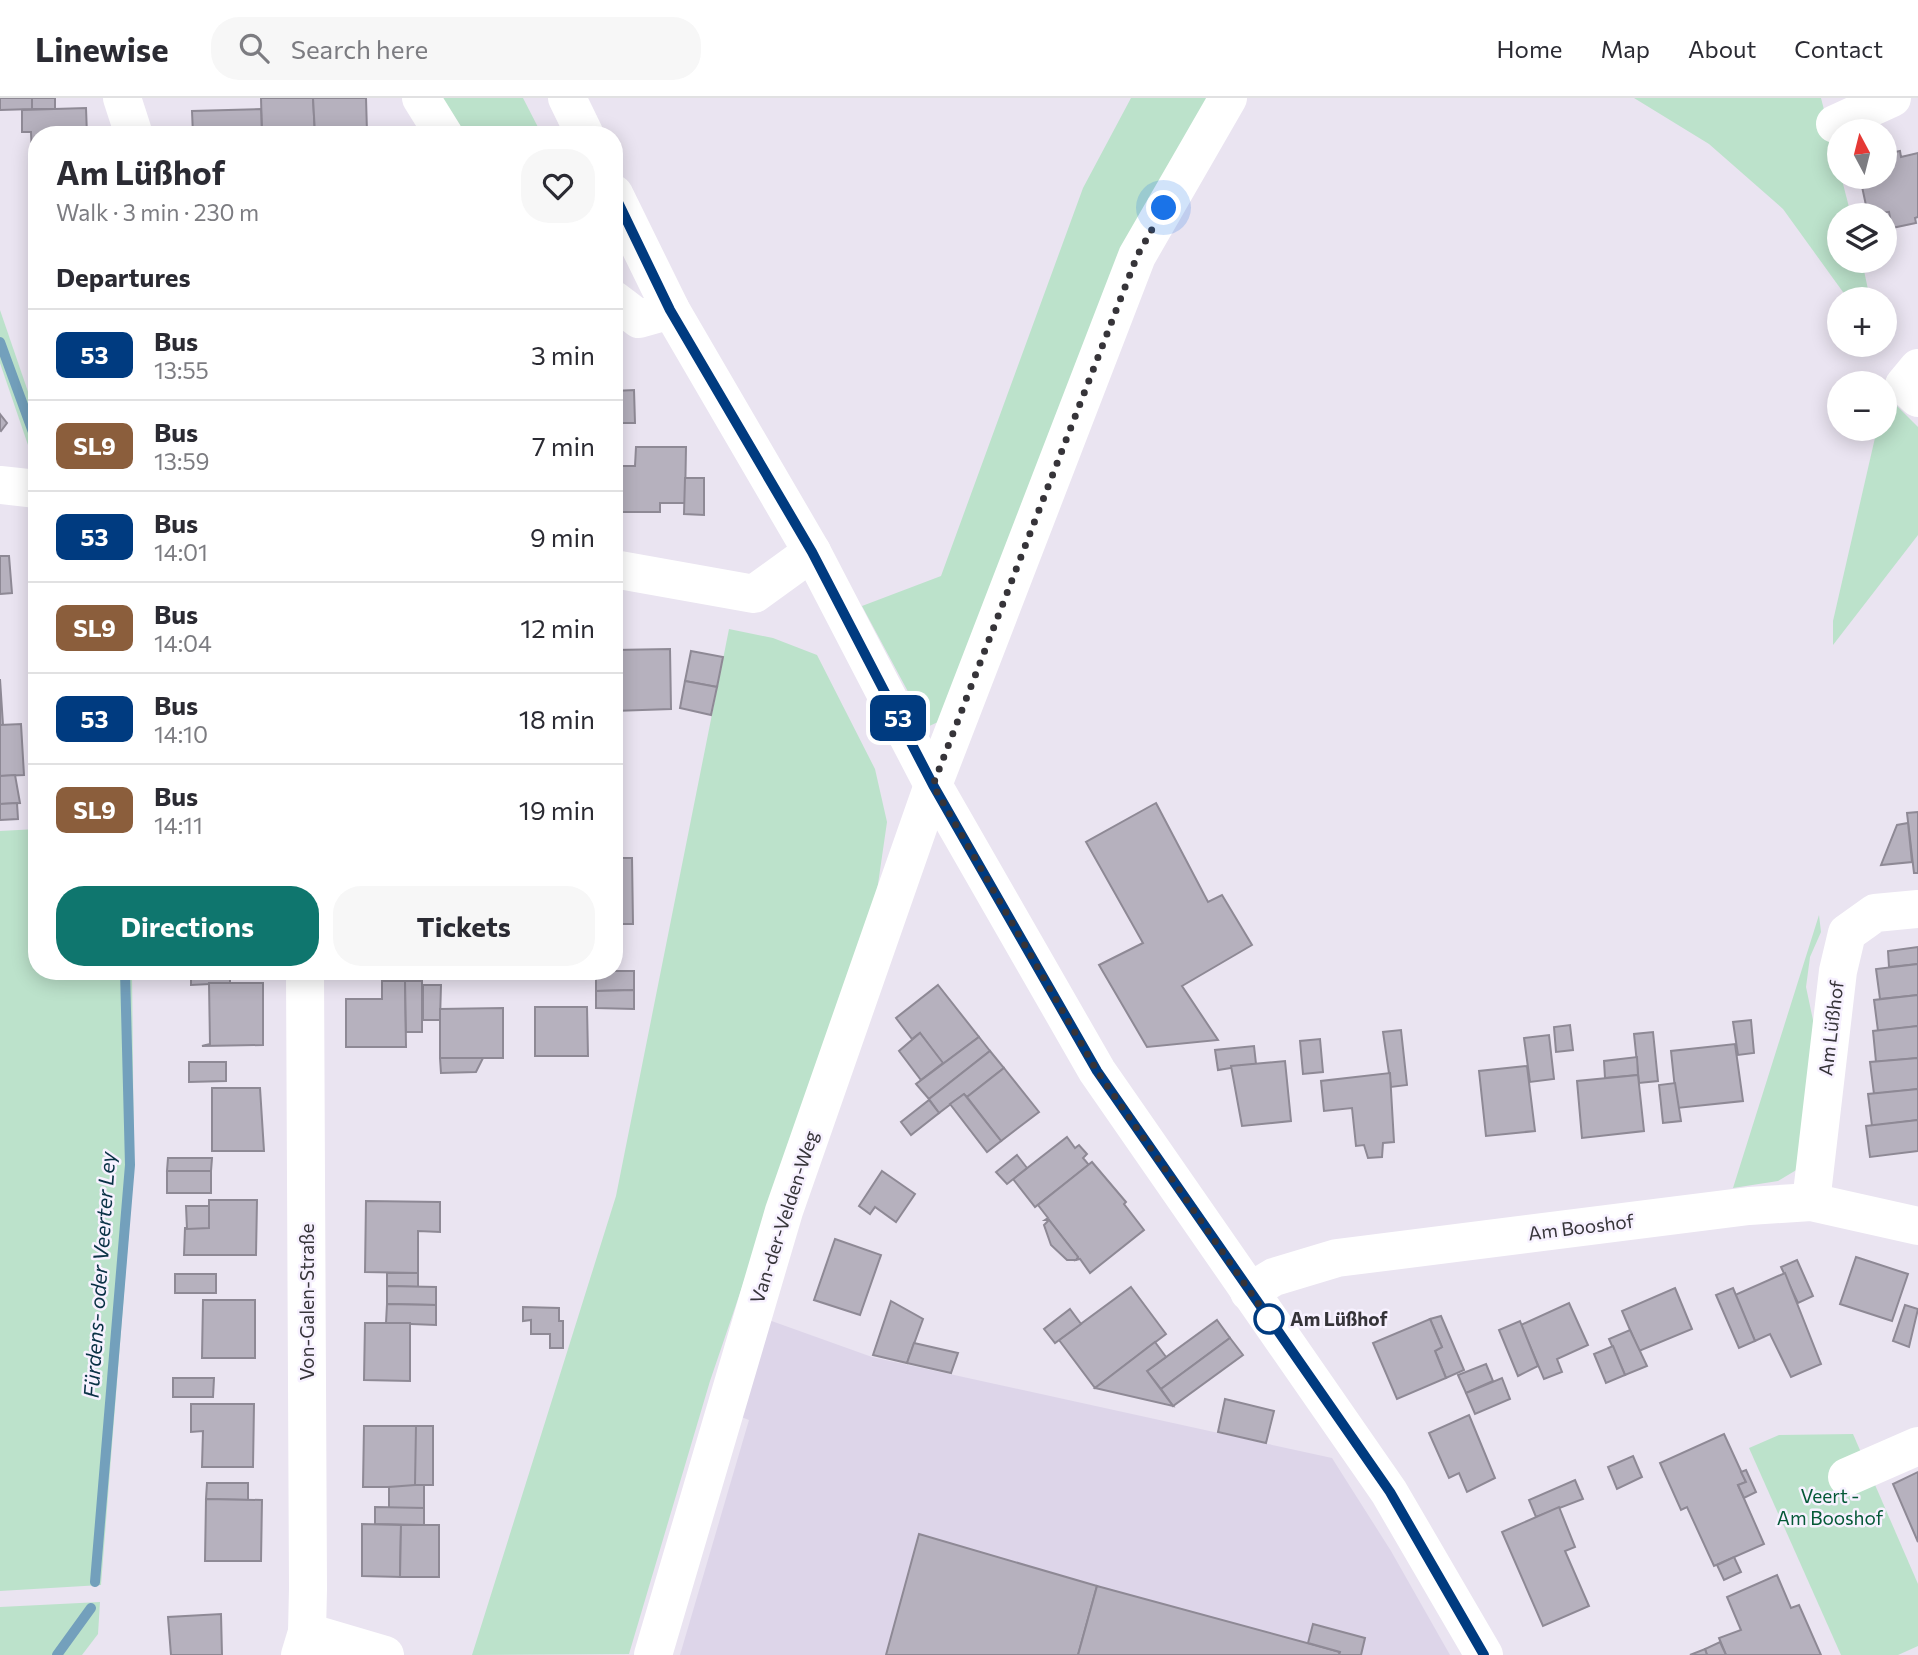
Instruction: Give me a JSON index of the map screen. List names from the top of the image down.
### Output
{
  "streets": {
    "street": [
      "Am Lüßhof",
      "Van-der-Velden-Weg",
      "Am Booshof",
      "Von-Galen-Straße"
    ]
  },
  "crossings": [
    ["Am Lüßhof", "Am Booshof"]
  ],
  "water": ["Fürdens- oder Veerter Ley"],
  "parks": ["Veert - Am Booshof"],
  "places": ["Am Lüßhof"],
  "lines": ["bus line 53"],
  "north": "top",
  "page": {
    "header": "Linewise",
    "search": "Search here",
    "nav": [
      "Home",
      "Map",
      "About",
      "Contact"
    ],
    "on_map": "53",
    "map_buttons": ["+", "−"],
    "heading": [
      ["Am Lüßhof", "Walk · 3 min · 230 m"],
      "Departures"
    ],
    "list": [
      {
        "mark": "53",
        "name": "Bus",
        "note": "13:55",
        "value": "3 min"
      },
      {
        "mark": "SL9",
        "name": "Bus",
        "note": "13:59",
        "value": "7 min"
      },
      {
        "mark": "53",
        "name": "Bus",
        "note": "14:01",
        "value": "9 min"
      },
      {
        "mark": "SL9",
        "name": "Bus",
        "note": "14:04",
        "value": "12 min"
      },
      {
        "mark": "53",
        "name": "Bus",
        "note": "14:10",
        "value": "18 min"
      },
      {
        "mark": "SL9",
        "name": "Bus",
        "note": "14:11",
        "value": "19 min"
      }
    ],
    "buttons": ["Directions", "Tickets"]
  }
}
